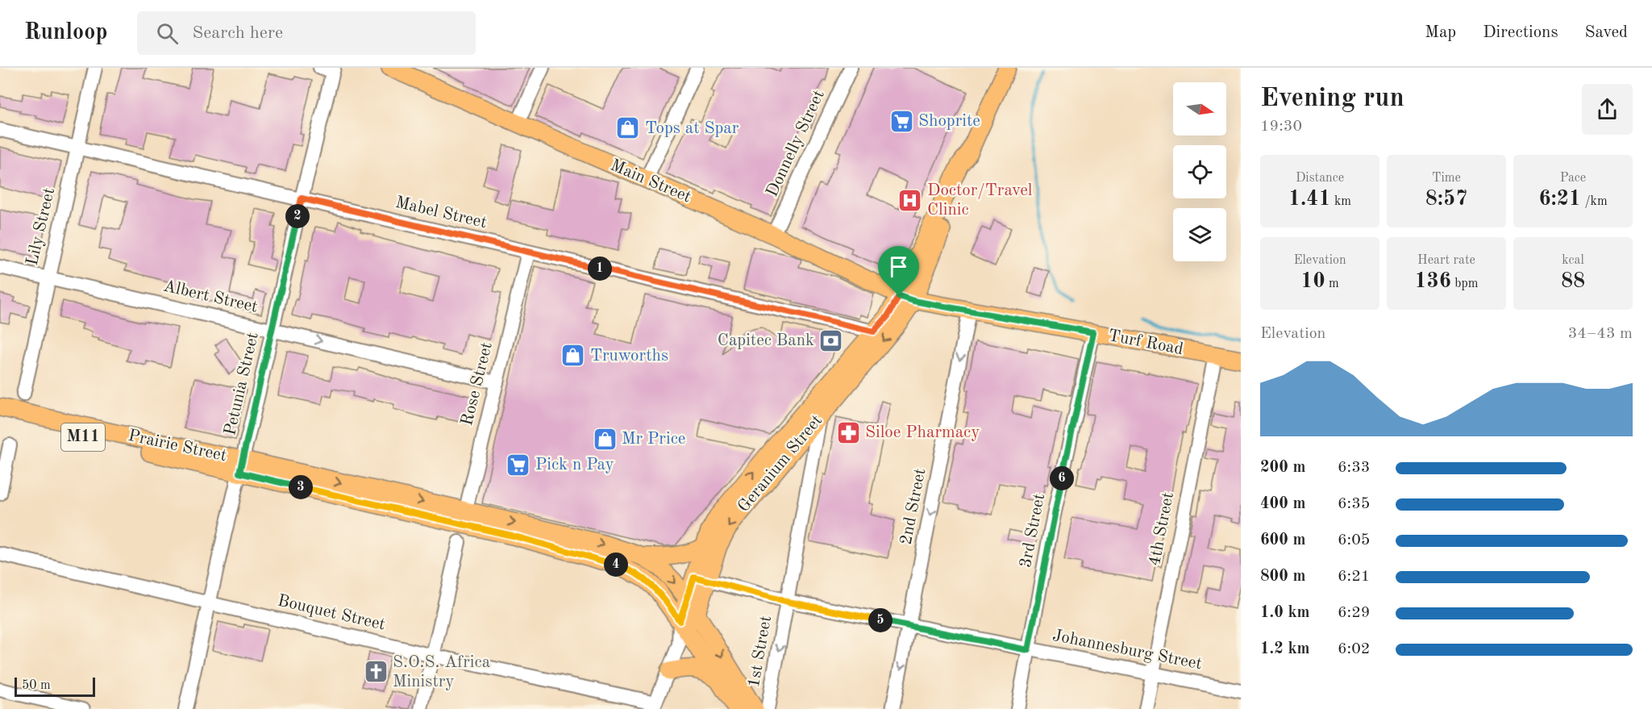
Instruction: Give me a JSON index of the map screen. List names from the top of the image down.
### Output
{
  "streets": {
    "main road": [
      "Main Street",
      "Turf Road",
      "M11",
      "Prairie Street",
      "Geranium Street"
    ],
    "street": [
      "Donnelly Street",
      "Mabel Street",
      "Lily Street",
      "Albert Street",
      "Petunia Street",
      "Rose Street",
      "2nd Street",
      "4th Street",
      "3rd Street",
      "Bouquet Street",
      "Johannesburg Street",
      "1st Street"
    ]
  },
  "crossings": [
    ["Donnelly Street", "Main Street"],
    ["Main Street", "Turf Road"],
    ["Main Street", "Geranium Street"],
    ["Mabel Street", "Lily Street"],
    ["Mabel Street", "Petunia Street"],
    ["Mabel Street", "Rose Street"],
    ["Mabel Street", "Geranium Street"],
    ["Lily Street", "Albert Street"],
    ["Albert Street", "Petunia Street"],
    ["Albert Street", "Rose Street"],
    ["Turf Road", "Geranium Street"],
    ["Turf Road", "2nd Street"],
    ["Turf Road", "4th Street"],
    ["Turf Road", "3rd Street"],
    ["Petunia Street", "Prairie Street"],
    ["Petunia Street", "Bouquet Street"],
    ["Rose Street", "Prairie Street"],
    ["Prairie Street", "Geranium Street"],
    ["Geranium Street", "Bouquet Street"],
    ["Geranium Street", "Johannesburg Street"],
    ["Geranium Street", "1st Street"],
    ["2nd Street", "Johannesburg Street"],
    ["4th Street", "Johannesburg Street"],
    ["3rd Street", "Johannesburg Street"],
    ["Johannesburg Street", "1st Street"]
  ],
  "one_way": ["Albert Street", "2nd Street", "1st Street"],
  "places": {
    "supermarket": ["Shoprite", "Pick n Pay"],
    "shop": ["Tops at Spar", "Truworths", "Mr Price"],
    "hospital": ["Doctor/Travel Clinic"],
    "bank": ["Capitec Bank"],
    "pharmacy": ["Siloe Pharmacy"],
    "church": ["S.O.S. Africa Ministry"]
  },
  "scale_bar": "50 m",
  "north": "right",
  "page": {
    "header": "Runloop",
    "search": "Search here",
    "nav": ["Map", "Directions", "Saved"],
    "heading": ["Evening run", "19:30"],
    "stats": [
      ["Distance", "1.41 km"],
      ["Time", "8:57"],
      ["Pace", "6:21 /km"],
      ["Elevation", "10 m"],
      ["Heart rate", "136 bpm"],
      ["kcal", "88"]
    ],
    "pins": [
      "2",
      "1",
      "6",
      "3",
      "4",
      "5"
    ],
    "chart": ["Elevation", "34–43 m"],
    "list": [
      {
        "name": "200 m",
        "note": "6:33"
      },
      {
        "name": "400 m",
        "note": "6:35"
      },
      {
        "name": "600 m",
        "note": "6:05"
      },
      {
        "name": "800 m",
        "note": "6:21"
      },
      {
        "name": "1.0 km",
        "note": "6:29"
      },
      {
        "name": "1.2 km",
        "note": "6:02"
      }
    ],
    "scale": "50 m"
  }
}
